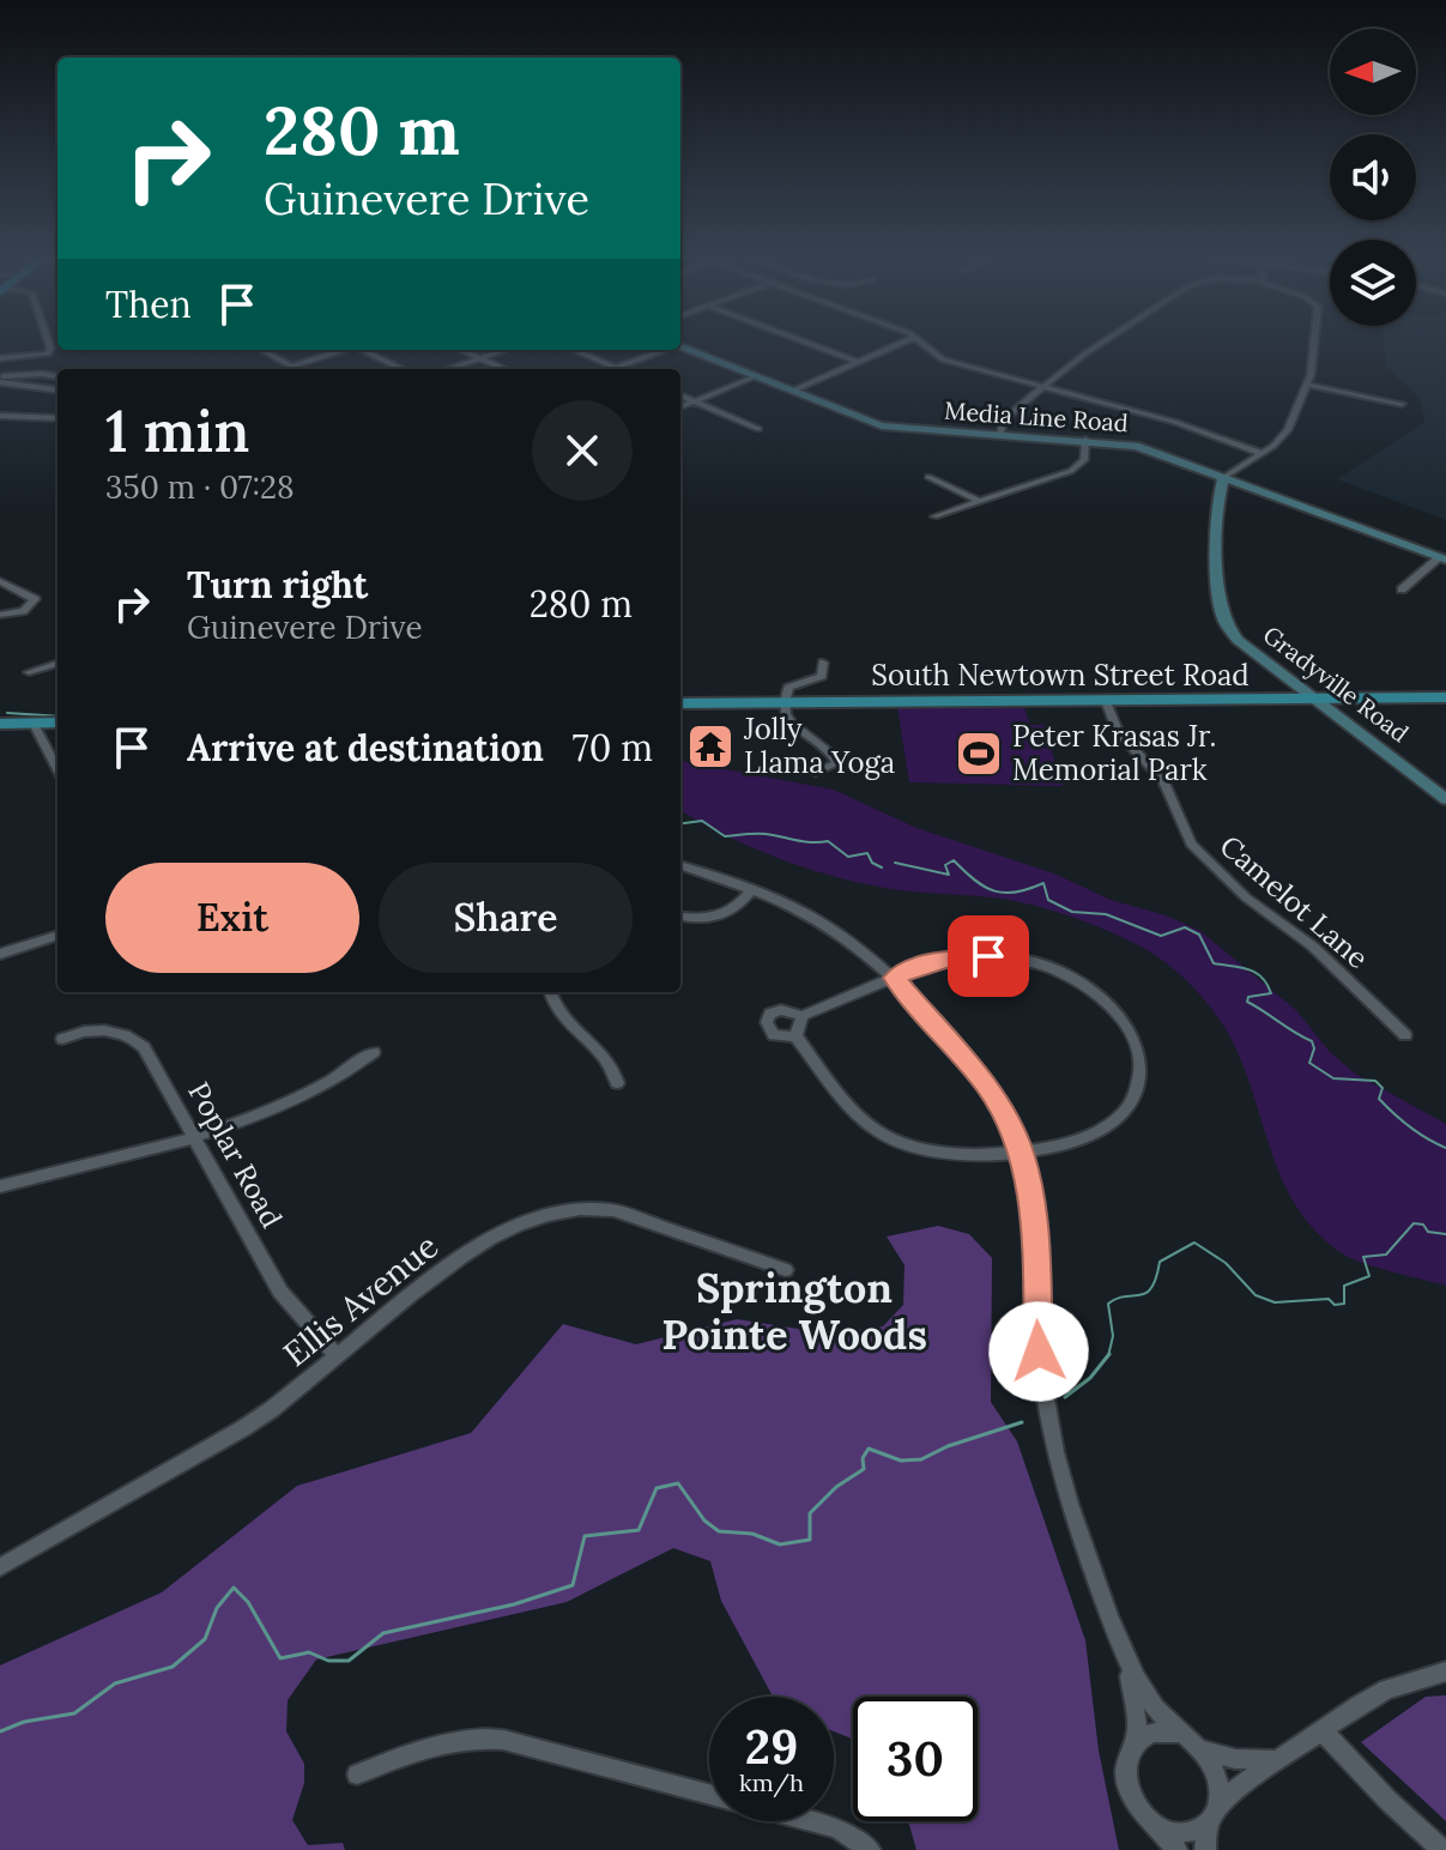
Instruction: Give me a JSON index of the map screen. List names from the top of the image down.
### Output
{
  "streets": {
    "main road": ["Media Line Road", "South Newtown Street Road", "Gradyville Road"],
    "street": ["Camelot Lane", "Poplar Road", "Ellis Avenue"]
  },
  "crossings": [
    ["Media Line Road", "Gradyville Road"],
    ["South Newtown Street Road", "Gradyville Road"],
    ["South Newtown Street Road", "Camelot Lane"],
    ["Poplar Road", "Ellis Avenue"]
  ],
  "districts": ["Springton Pointe Woods"],
  "places": {
    "temple": ["Jolly Llama Yoga"],
    "sports": ["Peter Krasas Jr. Memorial Park"]
  },
  "north": "left",
  "page": {
    "turn": ["280 m", "Guinevere Drive"],
    "then": "Then",
    "heading": ["1 min", "350 m · 07:28"],
    "list": [
      {
        "name": "Turn right",
        "note": "Guinevere Drive",
        "value": "280 m"
      },
      {
        "name": "Arrive at destination",
        "value": "70 m"
      }
    ],
    "buttons": ["Exit", "Share"],
    "speed": "29 km/h",
    "limit": "30"
  }
}
